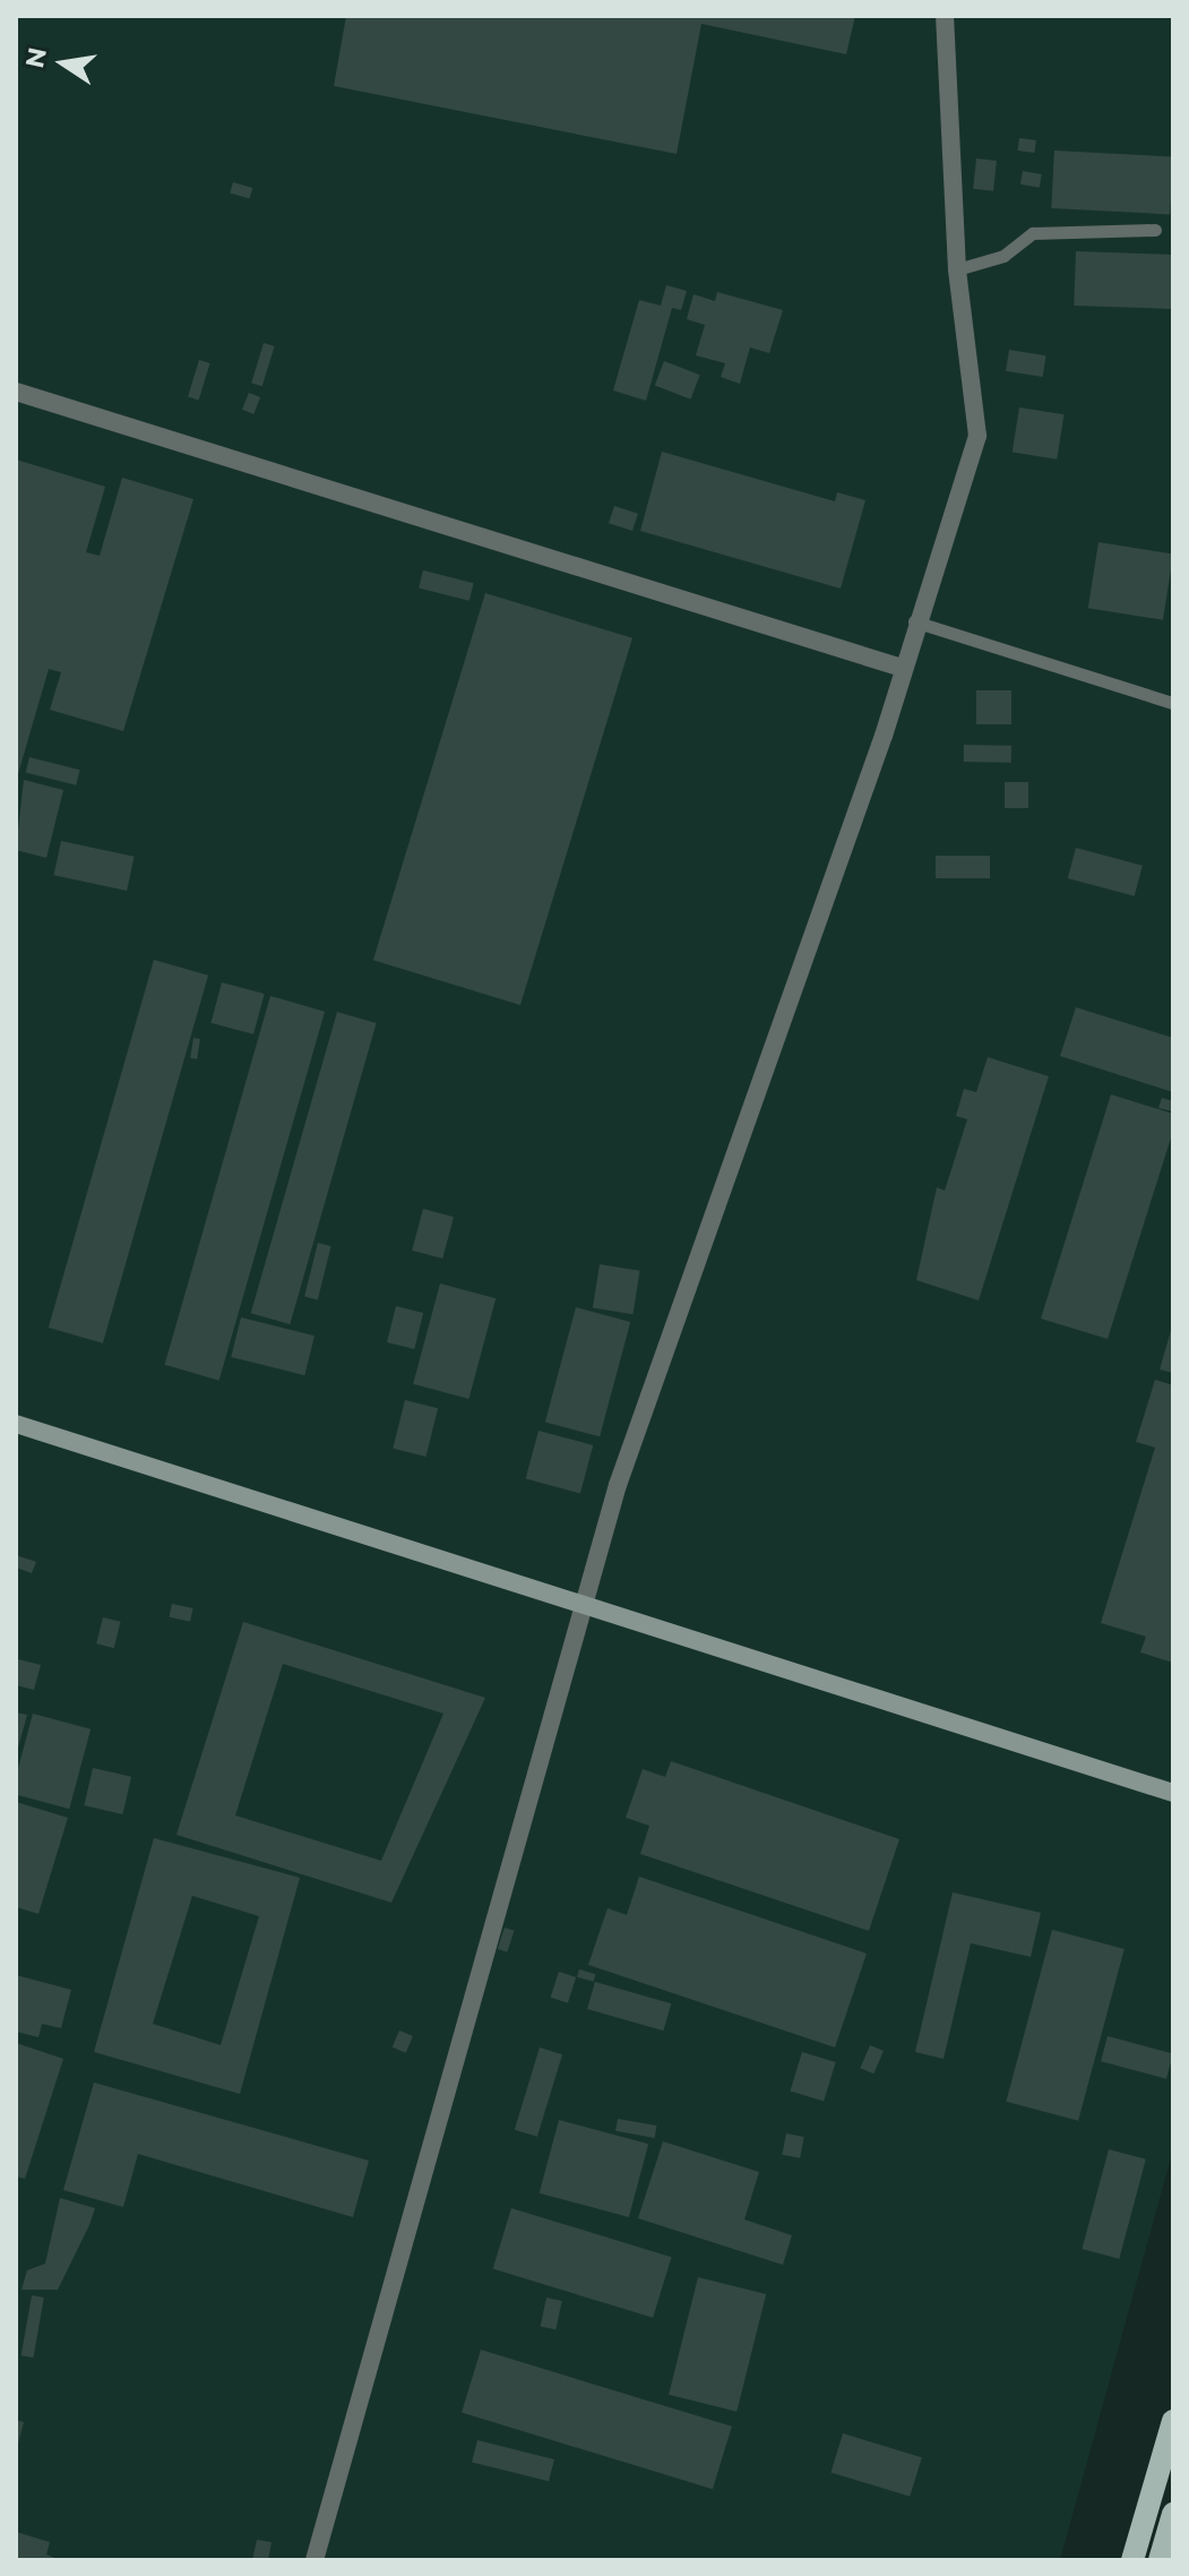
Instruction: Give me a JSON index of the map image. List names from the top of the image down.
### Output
{
  "north": "left"
}
